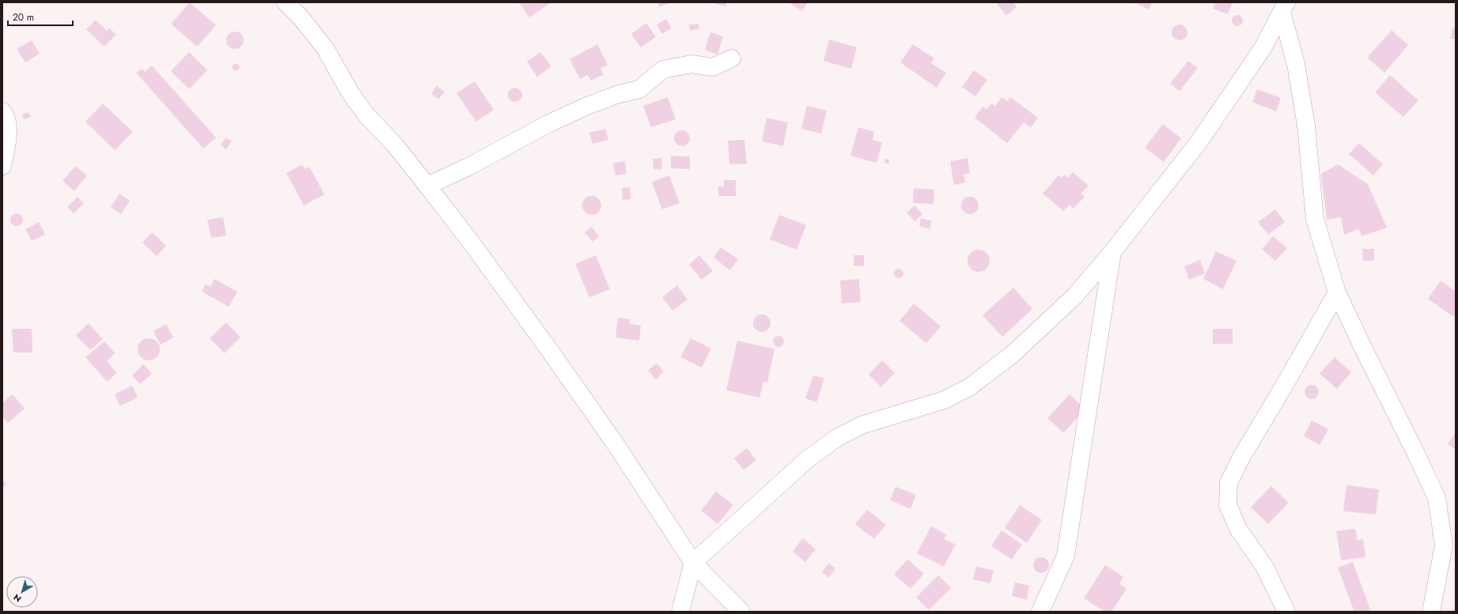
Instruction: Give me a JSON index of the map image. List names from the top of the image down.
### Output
{
  "scale_bar": "20 m",
  "north": "bottom left"
}
